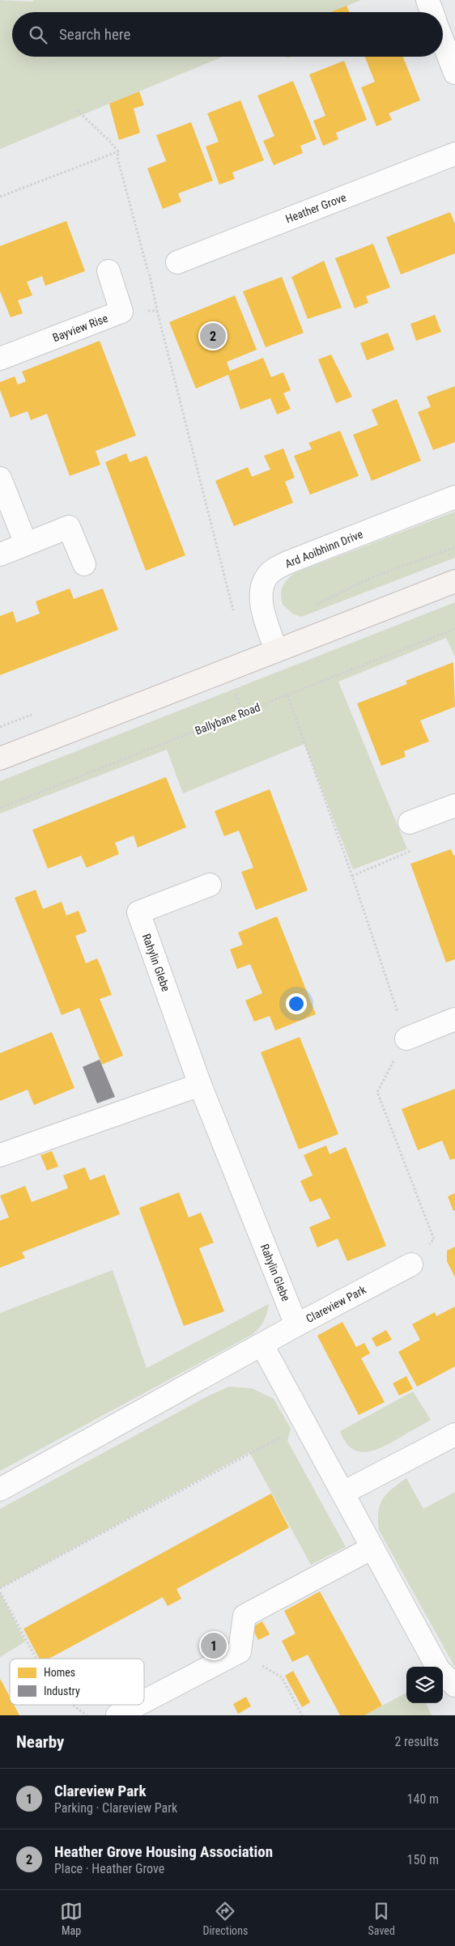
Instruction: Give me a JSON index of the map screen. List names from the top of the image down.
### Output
{
  "streets": {
    "street": [
      "Heather Grove",
      "Bayview Rise",
      "Ard Aoibhinn Drive",
      "Rahylin Glebe",
      "Clareview Park"
    ],
    "path": ["Ballybane Road"]
  },
  "crossings": [
    ["Rahylin Glebe", "Clareview Park"]
  ],
  "legend": ["Homes", "Industry"],
  "page": {
    "search": "Search here",
    "pins": ["2", "1"],
    "heading": ["Nearby", "2 results"],
    "list": [
      {
        "mark": "1",
        "name": "Clareview Park",
        "note": "Parking · Clareview Park",
        "value": "140 m"
      },
      {
        "mark": "2",
        "name": "Heather Grove Housing Association",
        "note": "Place · Heather Grove",
        "value": "150 m"
      }
    ],
    "nav": ["Map", "Directions", "Saved"]
  }
}
